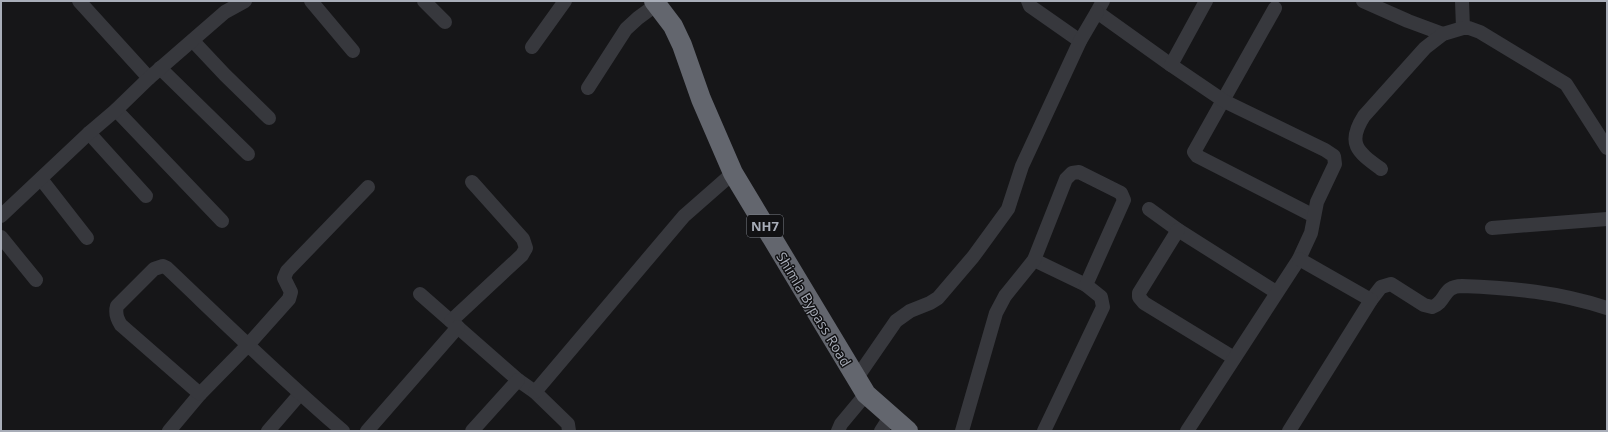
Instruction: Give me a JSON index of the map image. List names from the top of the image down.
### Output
{
  "streets": {
    "highway": ["NH7", "Shimla Bypass Road"]
  }
}
